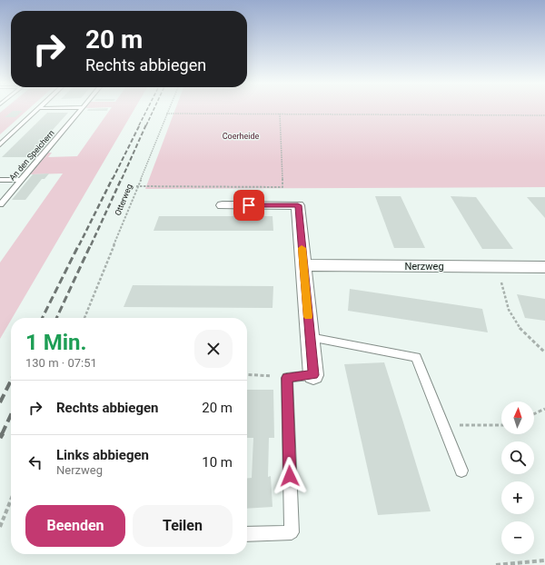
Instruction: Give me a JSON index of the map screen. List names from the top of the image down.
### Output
{
  "streets": {
    "street": ["Nerzweg"],
    "lane": ["An den Speichern"],
    "path": ["Otterweg"]
  },
  "parks": ["Coerheide"],
  "north": "top",
  "page": {
    "turn": ["20 m", "Rechts abbiegen"],
    "heading": ["1 Min.", "130 m · 07:51"],
    "list": [
      {
        "name": "Rechts abbiegen",
        "value": "20 m"
      },
      {
        "name": "Links abbiegen",
        "note": "Nerzweg",
        "value": "10 m"
      }
    ],
    "map_buttons": ["+", "−"],
    "buttons": ["Beenden", "Teilen"]
  }
}
